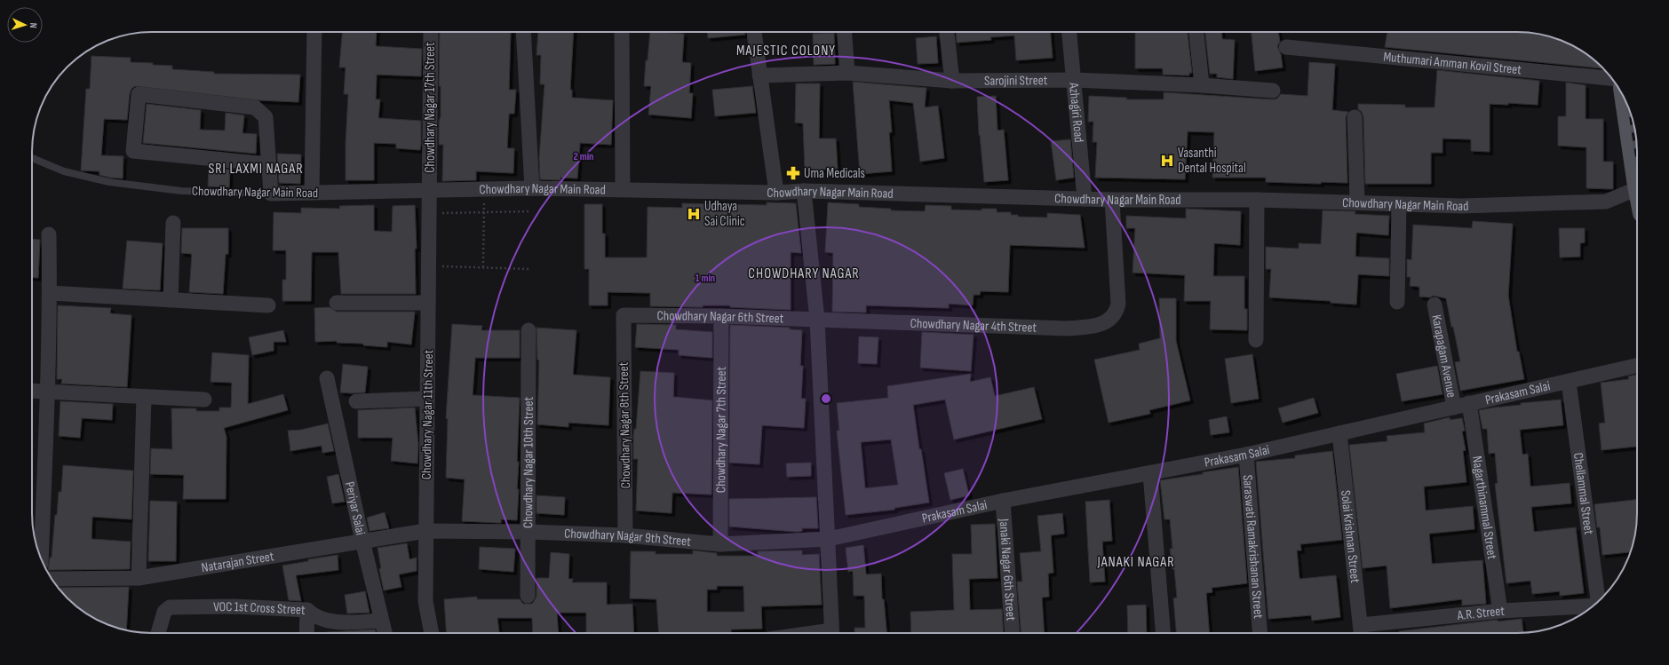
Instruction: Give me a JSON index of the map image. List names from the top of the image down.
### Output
{
  "streets": {
    "street": [
      "Muthumari Amman Kovil Street",
      "Sarojini Street",
      "Chowdhary Nagar 17th Street",
      "Azhagiri Road",
      "Chowdhary Nagar Main Road",
      "Chowdhary Nagar 6th Street",
      "Chowdhary Nagar 4th Street",
      "Karapagam Avenue",
      "Prakasam Salai",
      "Chowdhary Nagar 11th Street",
      "Chowdhary Nagar 8th Street",
      "Chowdhary Nagar 7th Street",
      "Chowdhary Nagar 10th Street",
      "Chellammal Street",
      "Nagarthinammal Street",
      "Periyar Salai",
      "Solai Krishnan Street",
      "Chowdhary Nagar 9th Street",
      "Saraswati Ramakrishanan Street",
      "Natarajan Street",
      "Janaki Nagar 6th Street",
      "VOC 1st Cross Street",
      "A.R. Street"
    ]
  },
  "crossings": [
    ["Sarojini Street", "Azhagiri Road"],
    ["Chowdhary Nagar 17th Street", "Chowdhary Nagar Main Road"],
    ["Chowdhary Nagar 17th Street", "Chowdhary Nagar 11th Street"],
    ["Azhagiri Road", "Chowdhary Nagar Main Road"],
    ["Chowdhary Nagar Main Road", "Chowdhary Nagar 4th Street"],
    ["Chowdhary Nagar Main Road", "Chowdhary Nagar 11th Street"],
    ["Chowdhary Nagar 6th Street", "Chowdhary Nagar 4th Street"],
    ["Chowdhary Nagar 6th Street", "Chowdhary Nagar 8th Street"],
    ["Chowdhary Nagar 6th Street", "Chowdhary Nagar 7th Street"],
    ["Karapagam Avenue", "Prakasam Salai"],
    ["Prakasam Salai", "Chellammal Street"],
    ["Prakasam Salai", "Nagarthinammal Street"],
    ["Prakasam Salai", "Solai Krishnan Street"],
    ["Prakasam Salai", "Chowdhary Nagar 9th Street"],
    ["Prakasam Salai", "Saraswati Ramakrishanan Street"],
    ["Prakasam Salai", "Janaki Nagar 6th Street"],
    ["Chowdhary Nagar 11th Street", "Chowdhary Nagar 9th Street"],
    ["Chowdhary Nagar 11th Street", "Natarajan Street"],
    ["Chowdhary Nagar 8th Street", "Chowdhary Nagar 9th Street"],
    ["Chowdhary Nagar 7th Street", "Chowdhary Nagar 9th Street"],
    ["Chowdhary Nagar 10th Street", "Chowdhary Nagar 9th Street"],
    ["Nagarthinammal Street", "A.R. Street"],
    ["Periyar Salai", "Natarajan Street"],
    ["Periyar Salai", "VOC 1st Cross Street"],
    ["Solai Krishnan Street", "A.R. Street"],
    ["Chowdhary Nagar 9th Street", "Natarajan Street"]
  ],
  "districts": [
    "MAJESTIC COLONY",
    "SRI LAXMI NAGAR",
    "CHOWDHARY NAGAR",
    "JANAKI NAGAR"
  ],
  "places": {
    "hospital": ["Vasanthi Dental Hospital", "Udhaya Sai Clinic"],
    "pharmacy": ["Uma Medicals"]
  },
  "north": "right",
  "rings": ["2 min", "1 min"]
}
